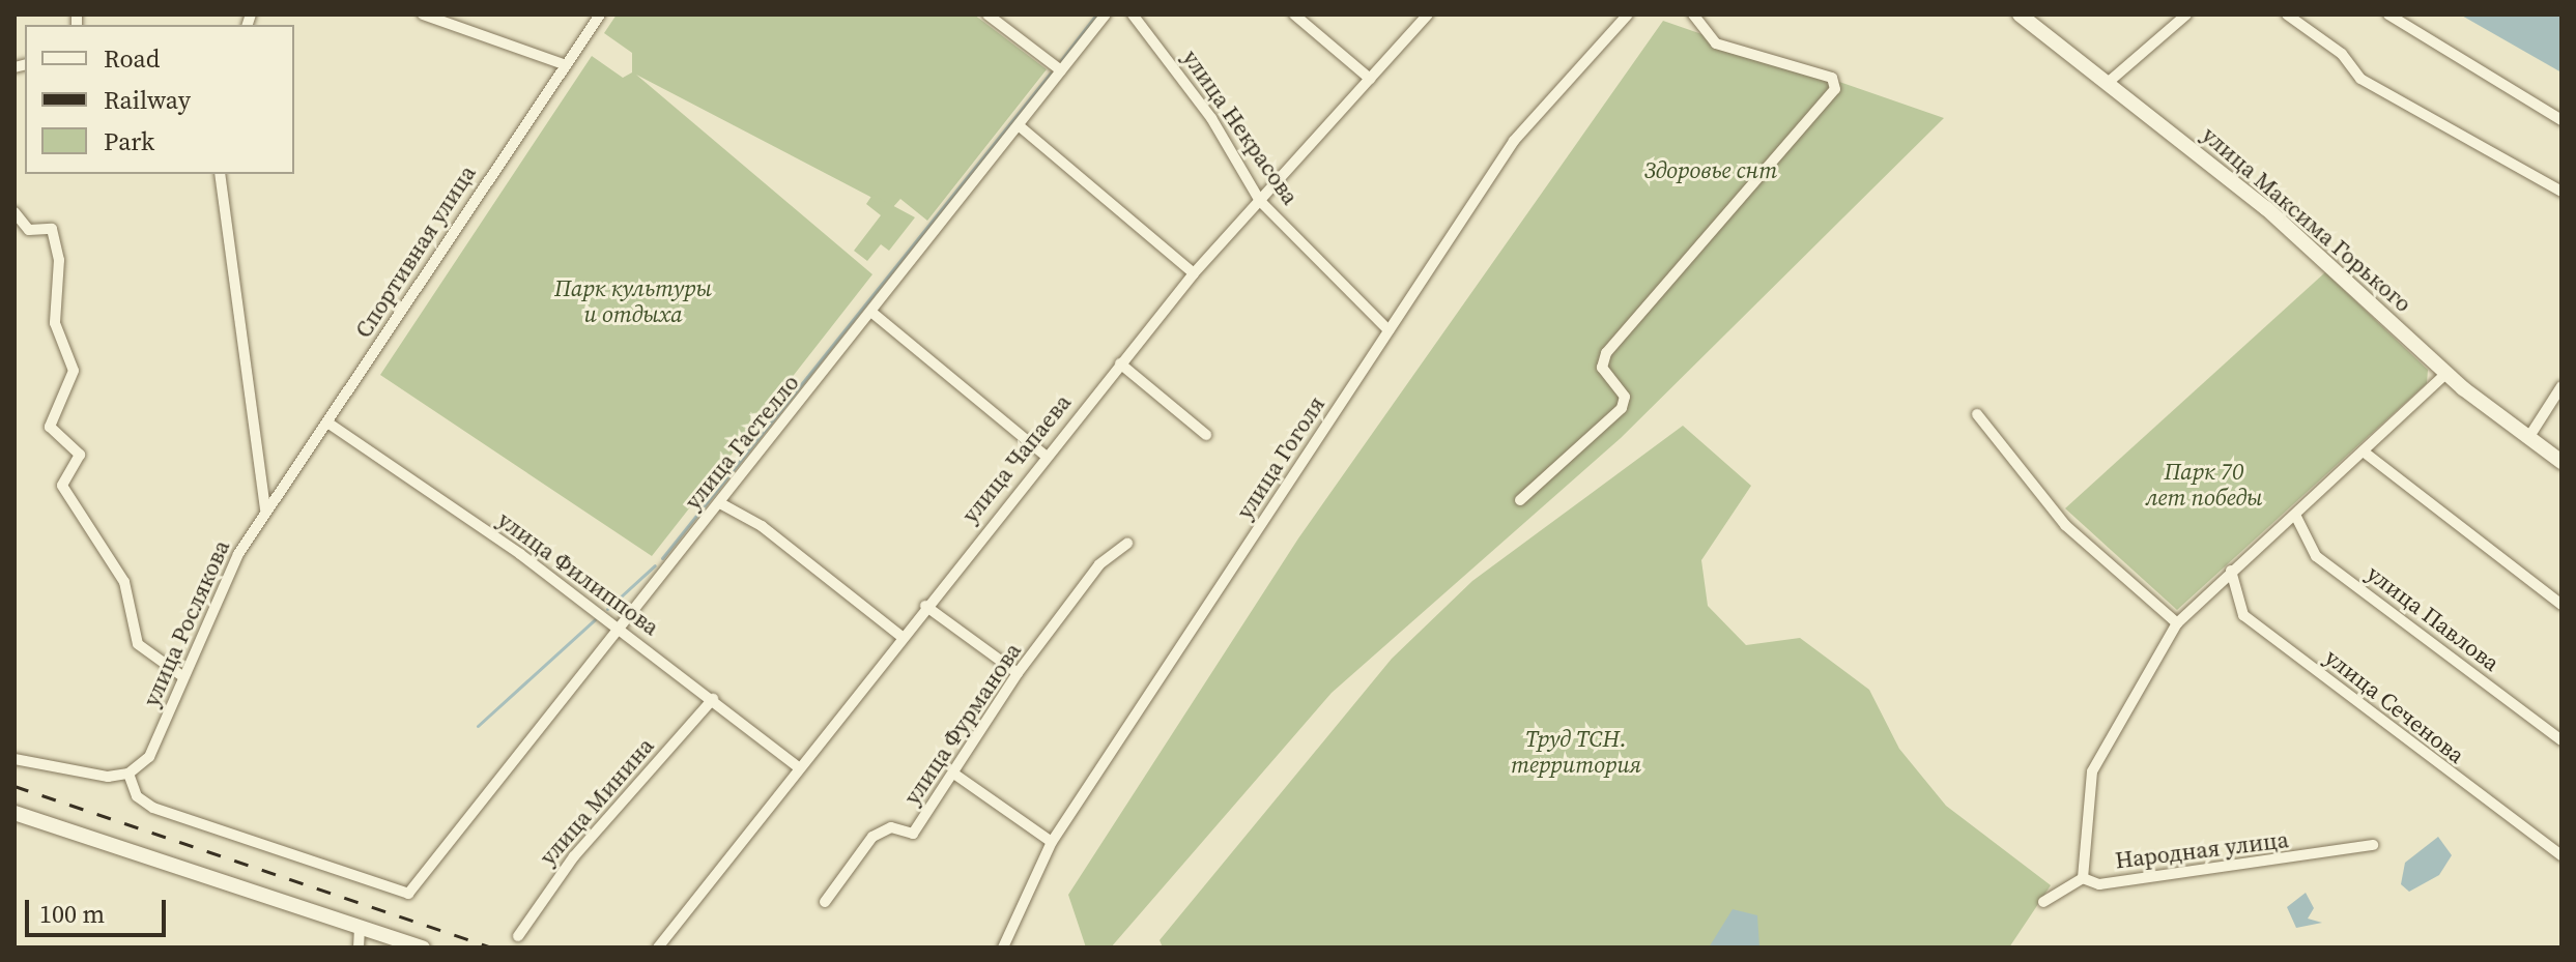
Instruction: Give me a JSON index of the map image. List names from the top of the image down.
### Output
{
  "streets": {
    "street": [
      "улица Некрасова",
      "улица Максима Горького",
      "Спортивная улица",
      "улица Гастелло",
      "улица Гоголя",
      "улица Чапаева",
      "улица Филиппова",
      "улица Павлова",
      "улица Рослякова",
      "улица Сеченова",
      "улица Фурманова",
      "улица Минина",
      "Народная улица"
    ]
  },
  "crossings": [
    ["улица Некрасова", "улица Гоголя"],
    ["улица Некрасова", "улица Чапаева"],
    ["Спортивная улица", "улица Филиппова"],
    ["Спортивная улица", "улица Рослякова"],
    ["улица Гастелло", "улица Филиппова"],
    ["улица Гастелло", "улица Рослякова"],
    ["улица Чапаева", "улица Филиппова"],
    ["улица Филиппова", "улица Минина"]
  ],
  "parks": [
    "Здоровье снт",
    "Парк культуры и отдыха",
    "Парк 70 лет победы",
    "Труд ТСН. территория"
  ],
  "legend": ["Road", "Railway", "Park"],
  "scale_bar": "100 m"
}
